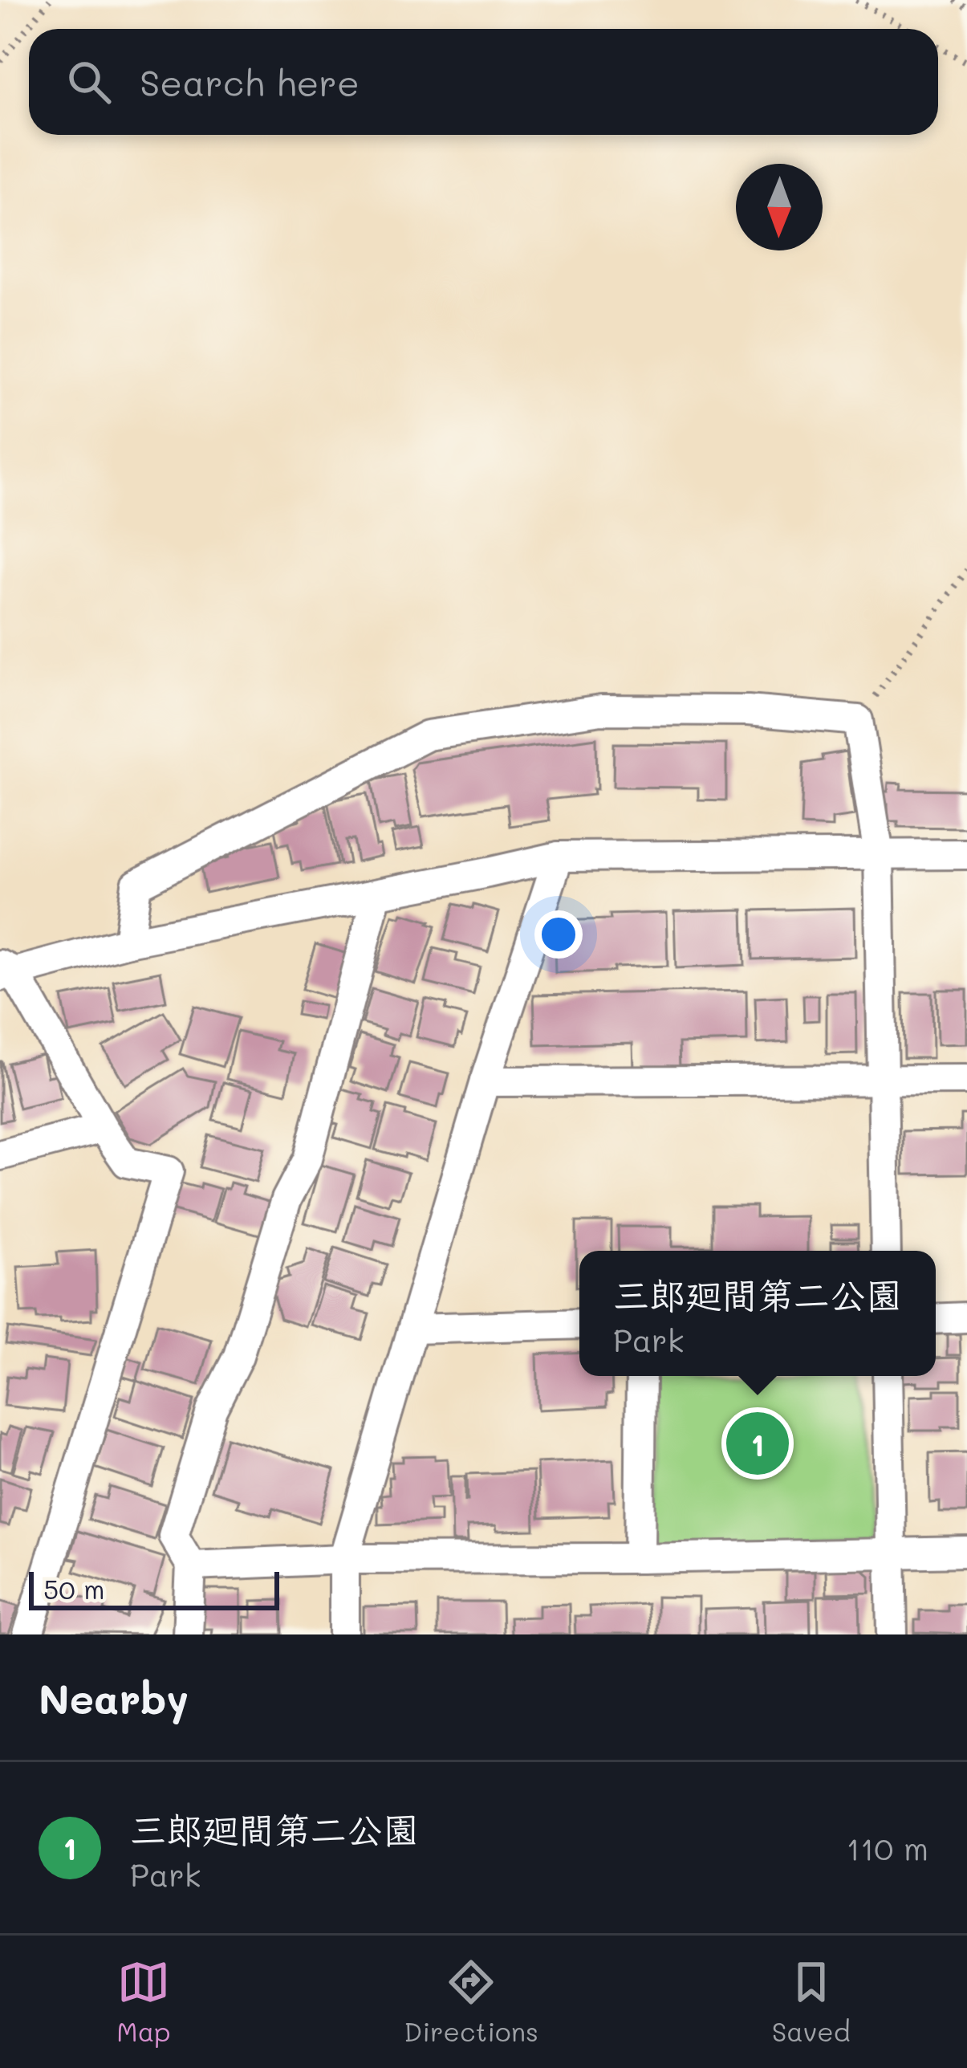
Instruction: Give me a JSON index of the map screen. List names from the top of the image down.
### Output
{
  "scale_bar": "50 m",
  "north": "bottom",
  "page": {
    "search": "Search here",
    "popup": ["三郎廻間第二公園", "Park"],
    "pins": "1",
    "scale": "50 m",
    "heading": "Nearby",
    "list": [
      {
        "mark": "1",
        "name": "三郎廻間第二公園",
        "note": "Park",
        "value": "110 m"
      }
    ],
    "nav": ["Map", "Directions", "Saved"]
  }
}
